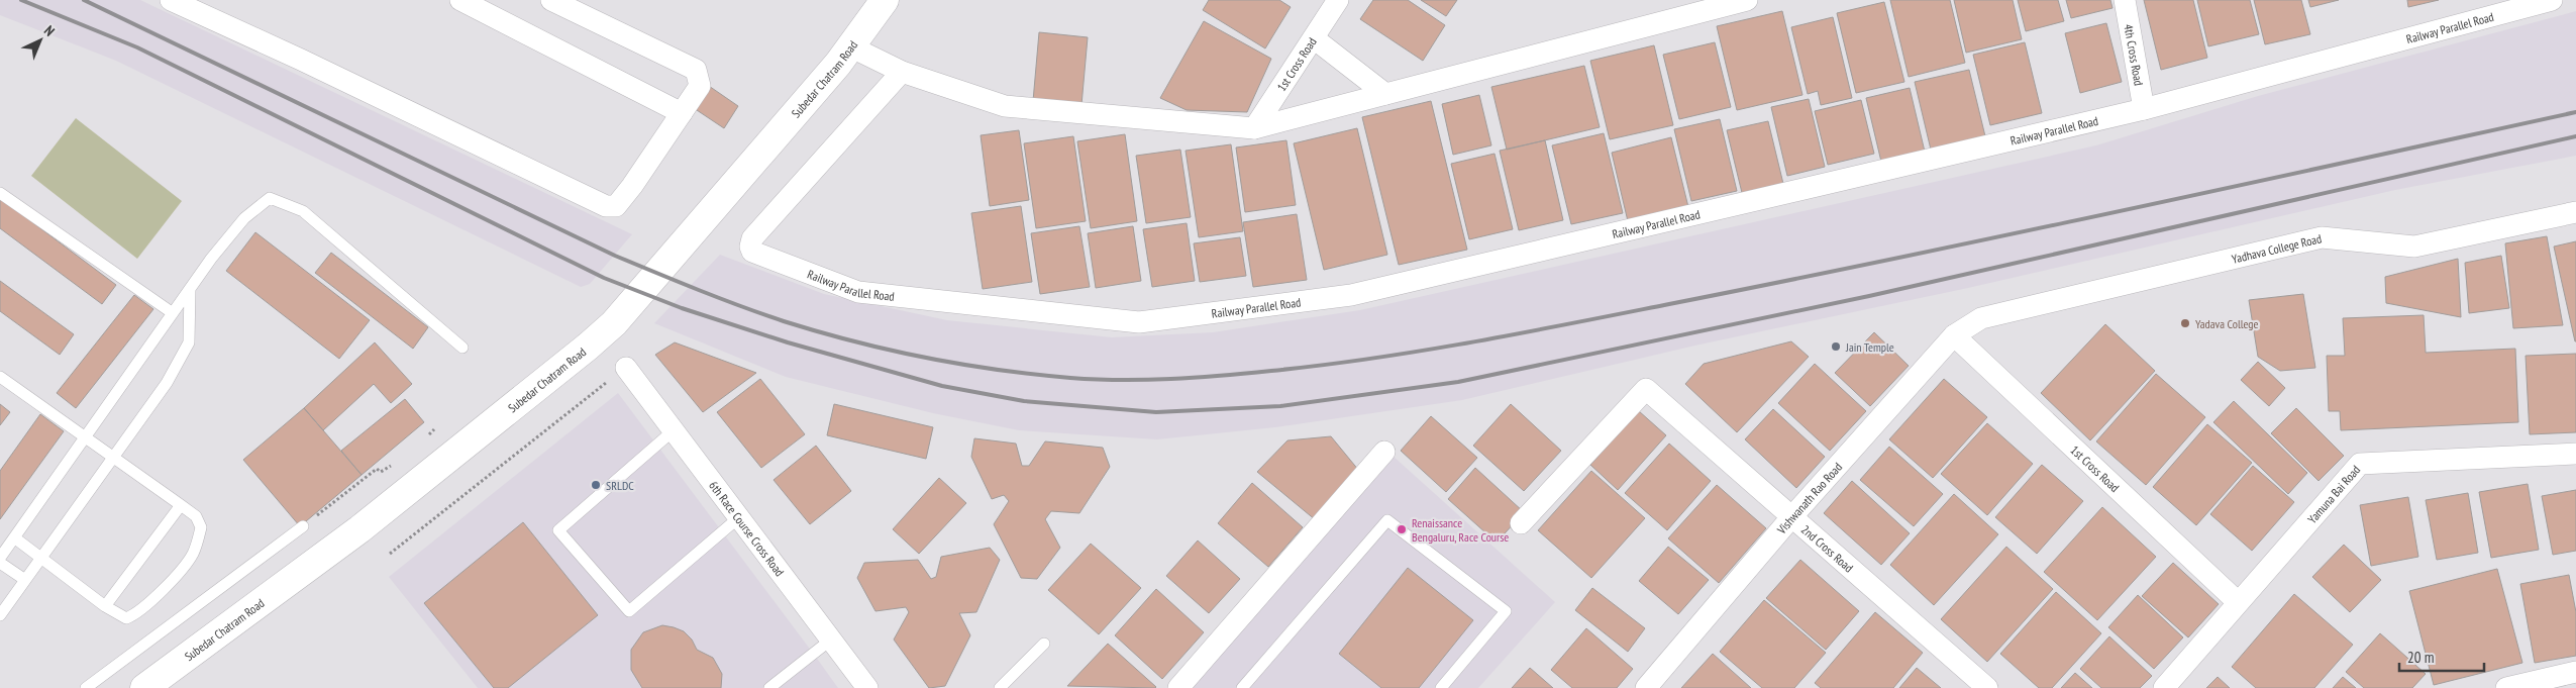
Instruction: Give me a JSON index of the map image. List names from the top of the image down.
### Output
{
  "streets": {
    "main road": ["Subedar Chatram Road"],
    "street": [
      "Railway Parallel Road",
      "4th Cross Road",
      "1st Cross Road",
      "Yadhava College Road",
      "Yamuna Bai Road",
      "Vishwanath Rao Road",
      "6th Race Course Cross Road",
      "2nd Cross Road"
    ]
  },
  "crossings": [
    ["Railway Parallel Road", "4th Cross Road"],
    ["1st Cross Road", "Yamuna Bai Road"],
    ["1st Cross Road", "Vishwanath Rao Road"],
    ["Yadhava College Road", "Vishwanath Rao Road"],
    ["Vishwanath Rao Road", "2nd Cross Road"]
  ],
  "places": [
    "Yadava College",
    "Jain Temple",
    "SRLDC",
    "Renaissance Bengaluru, Race Course"
  ],
  "scale_bar": "20 m",
  "north": "top right"
}
